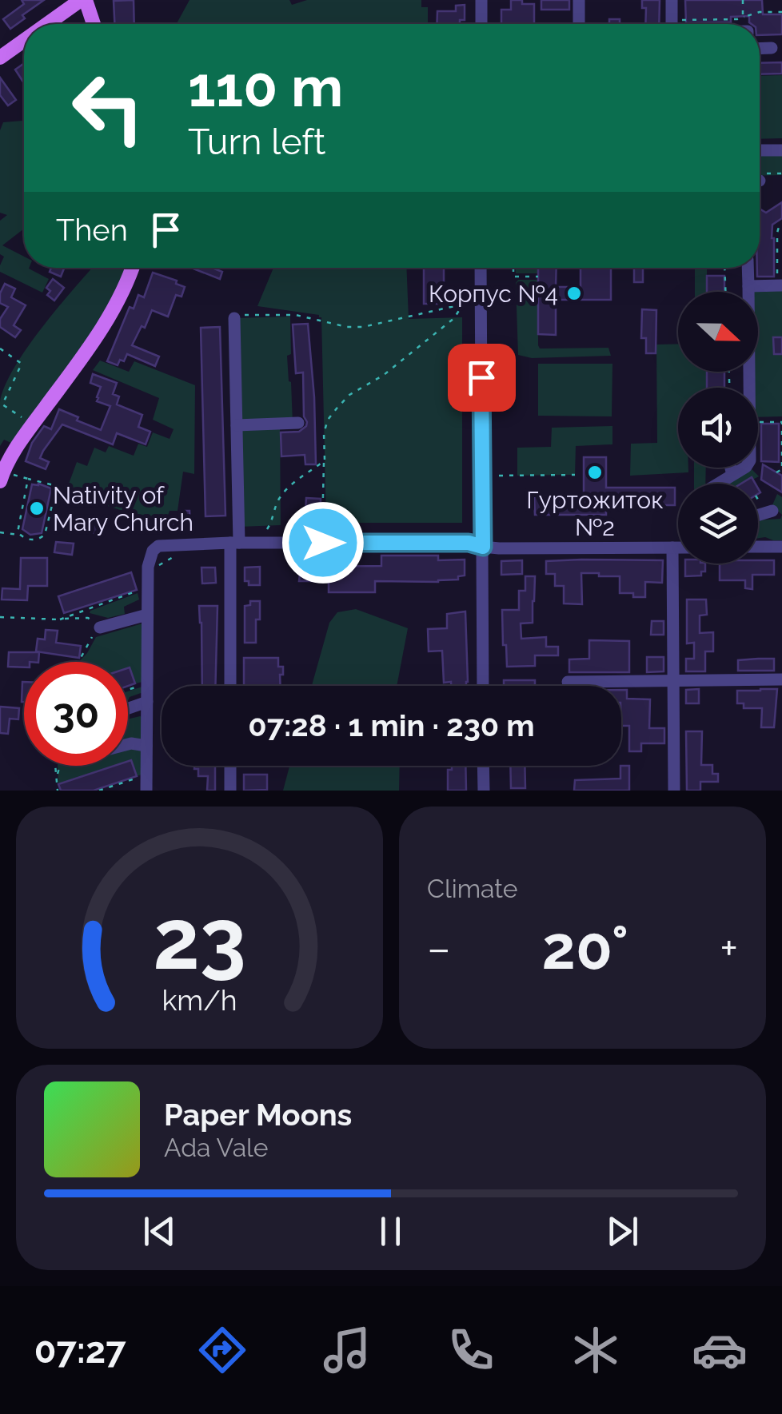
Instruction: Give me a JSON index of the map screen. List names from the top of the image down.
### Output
{
  "places": ["Корпус №4", "Гуртожиток №2", "Nativity of Mary Church"],
  "north": "right",
  "page": {
    "turn": ["110 m", "Turn left"],
    "then": "Then",
    "limit": "30",
    "trip": "07:28 · 1 min · 230 m",
    "tile": "Climate",
    "heat": ["−", "20°", "+"],
    "song": ["Paper Moons", "Ada Vale"],
    "tabs": "07:27",
    "gauge": ["23", "km/h"]
  }
}
